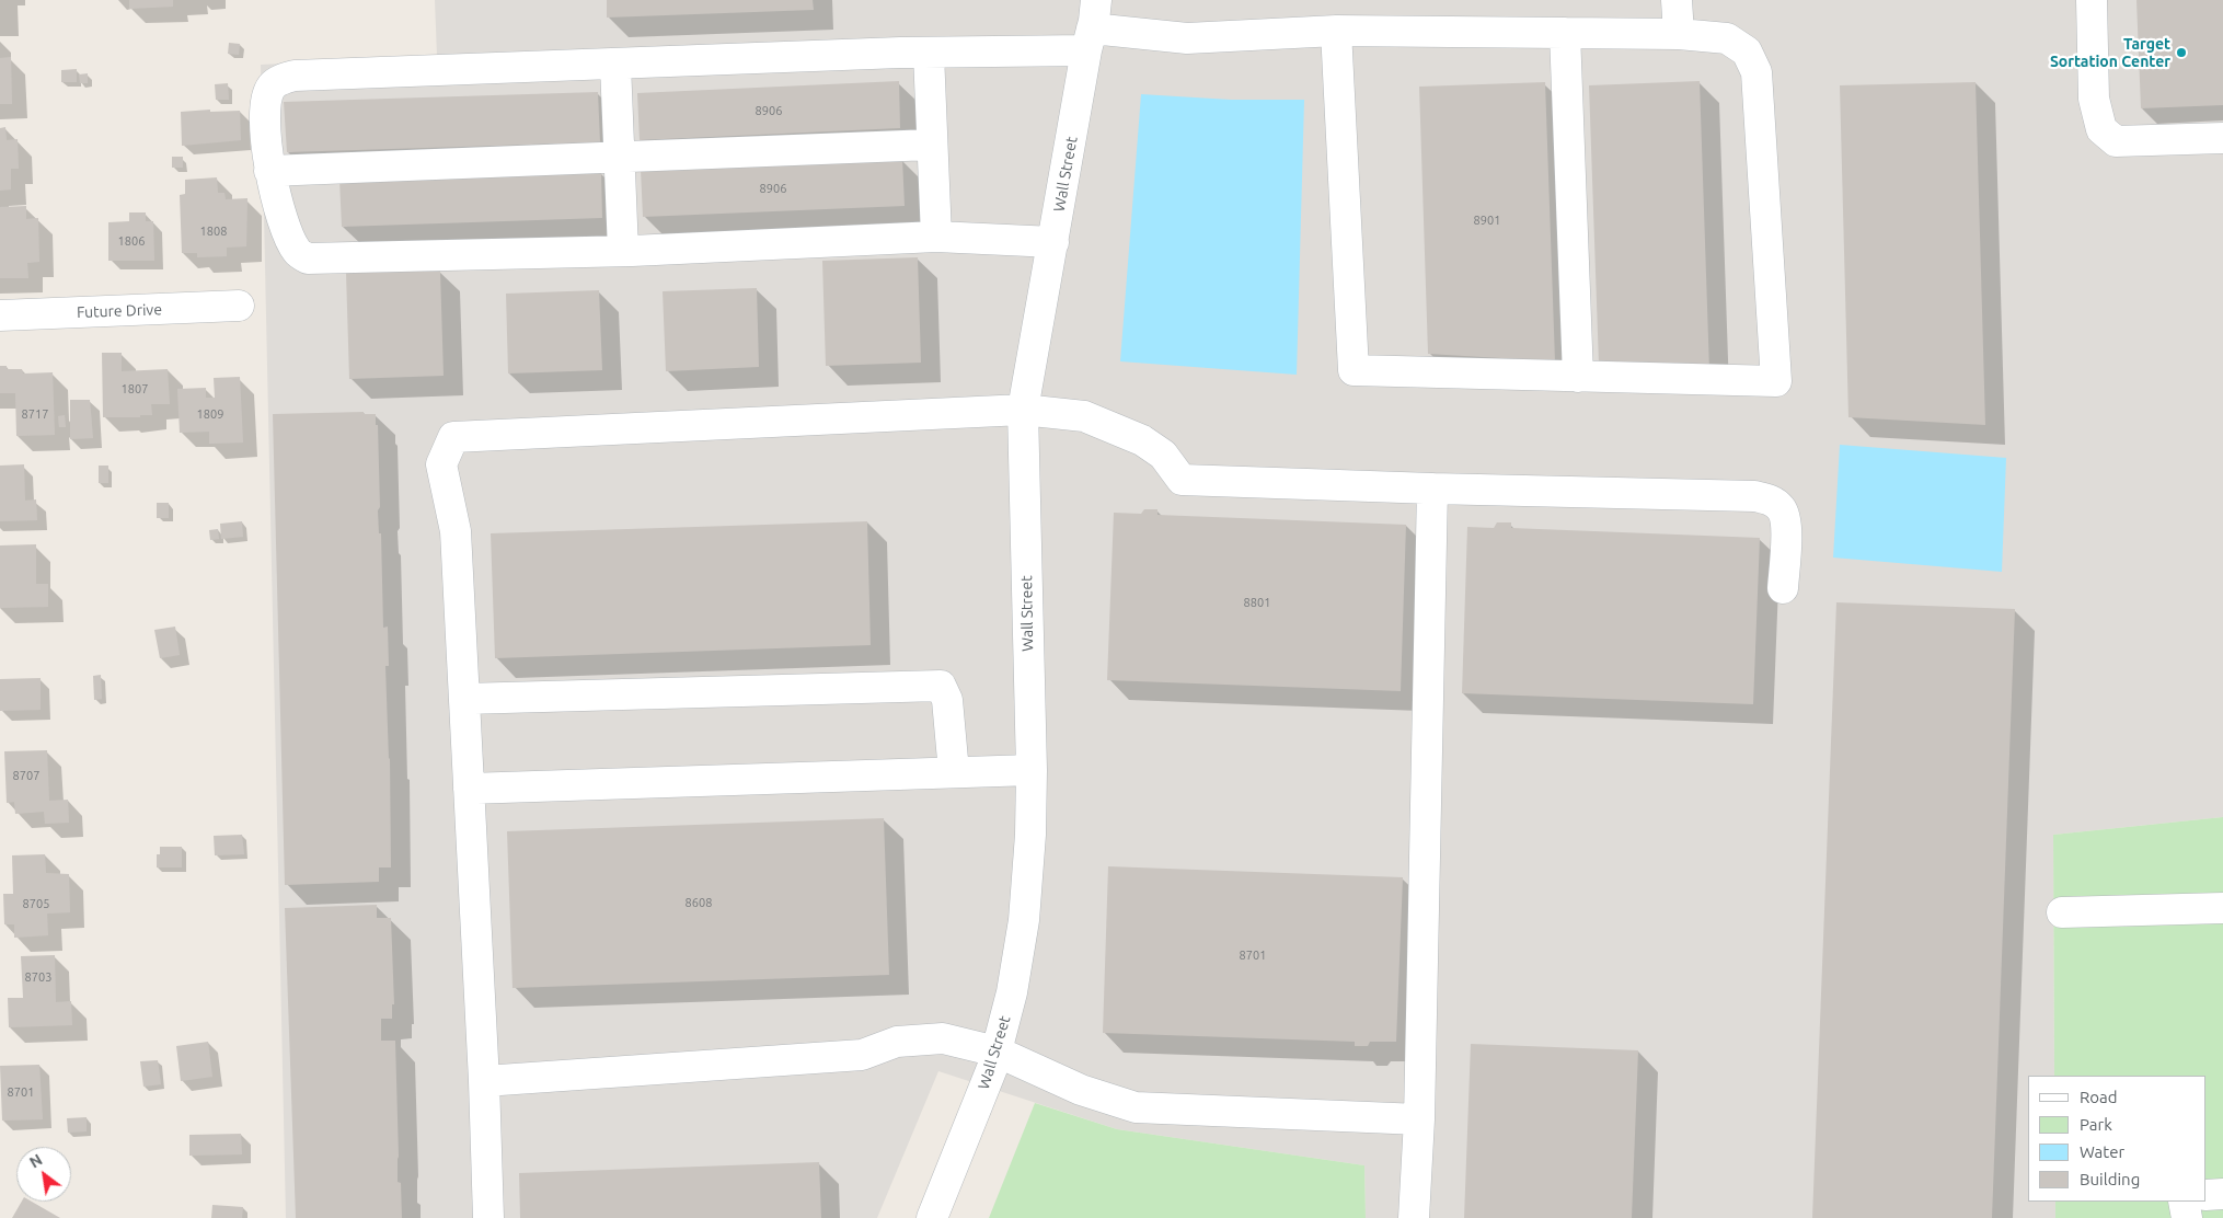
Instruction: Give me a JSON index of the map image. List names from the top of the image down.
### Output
{
  "streets": {
    "street": ["Wall Street", "Future Drive"]
  },
  "places": ["Target Sortation Center"],
  "house_numbers": [
    "8906",
    "8906",
    "8901",
    "1808",
    "1806",
    "1807",
    "8717",
    "1809",
    "8801",
    "8707",
    "8608",
    "8705",
    "8701",
    "8703",
    "8701"
  ],
  "legend": [
    "Road",
    "Park",
    "Water",
    "Building"
  ],
  "north": "top left"
}
